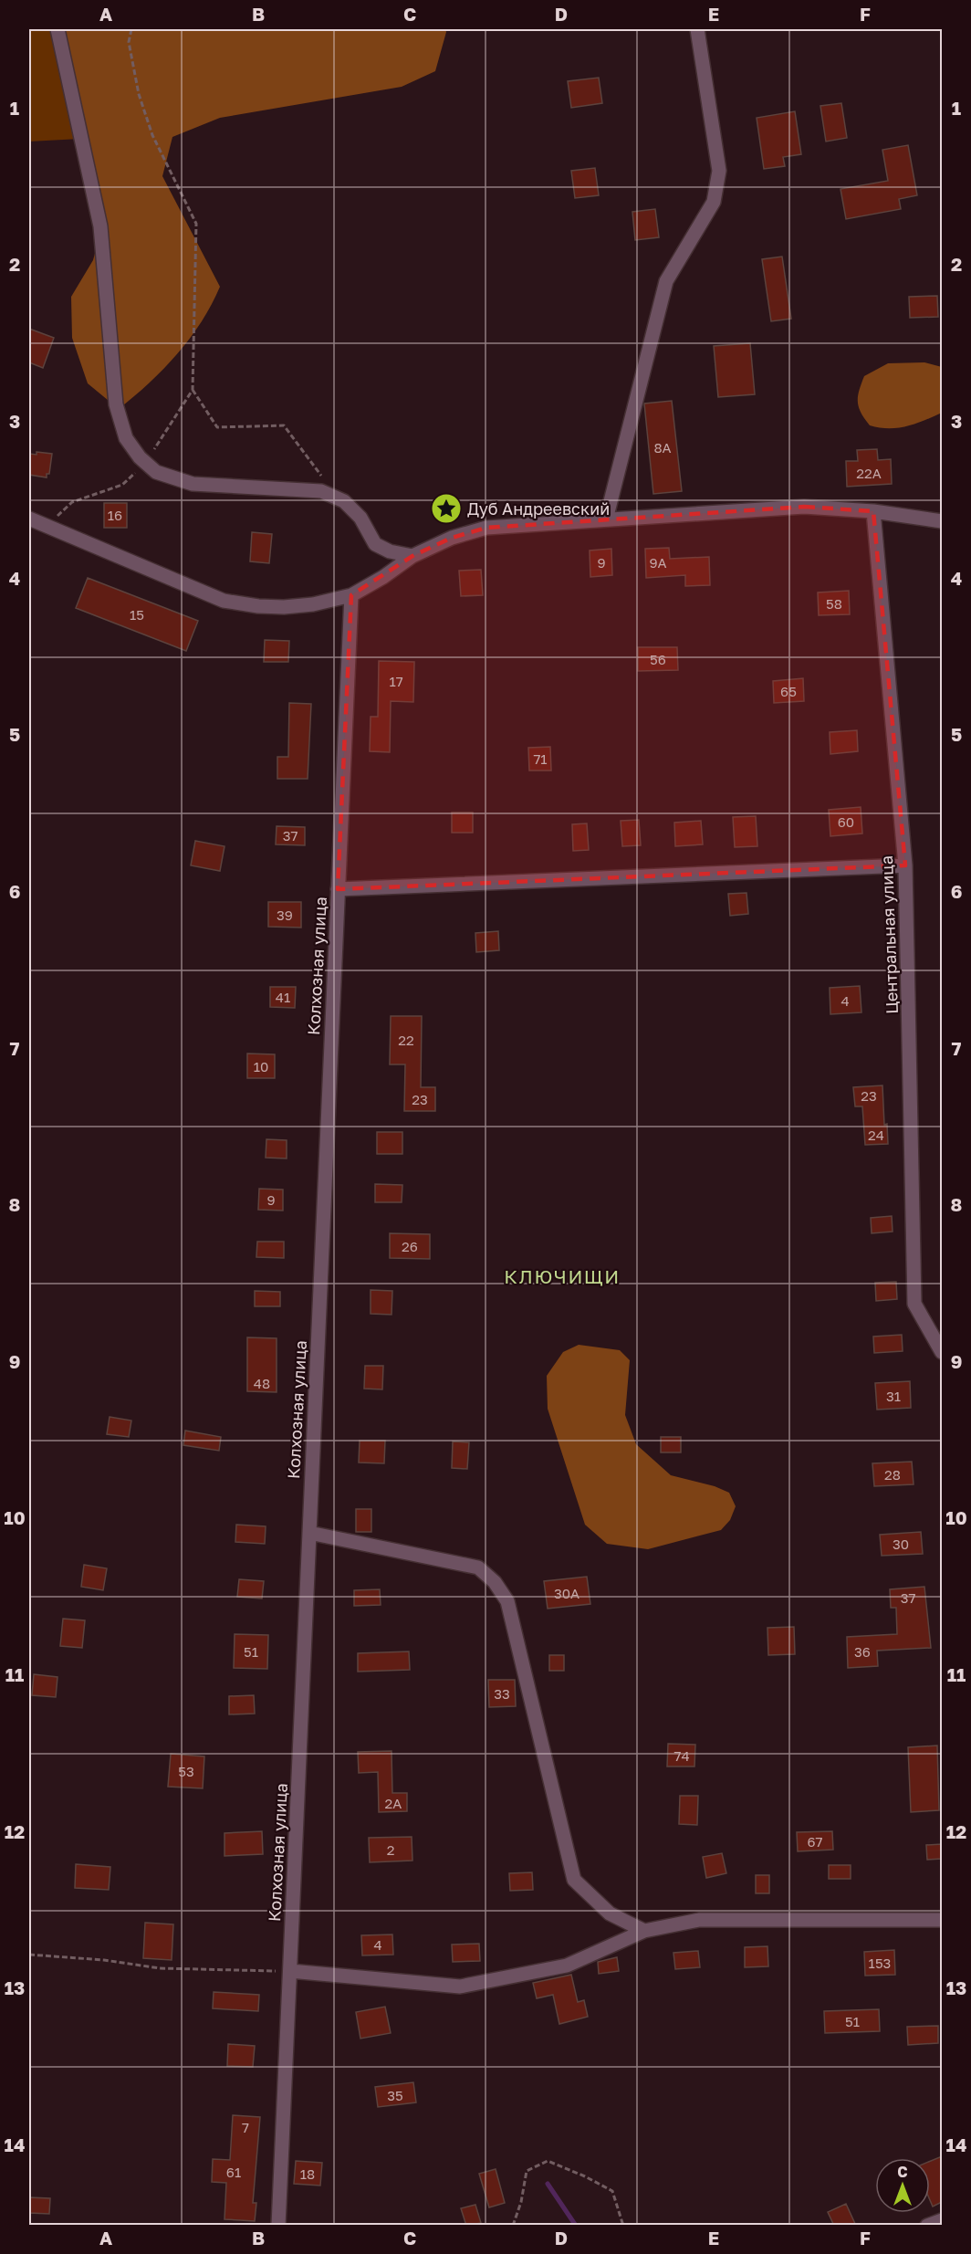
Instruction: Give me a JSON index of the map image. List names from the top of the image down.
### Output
{
  "streets": {
    "street": ["Центральная улица", "Колхозная улица"]
  },
  "districts": ["КЛЮЧИЩИ"],
  "places": {
    "place": ["Дуб Андреевский"]
  },
  "house_numbers": [
    "8А",
    "22А",
    "16",
    "9",
    "9А",
    "58",
    "15",
    "56",
    "17",
    "65",
    "71",
    "60",
    "37",
    "39",
    "41",
    "4",
    "22",
    "10",
    "23",
    "23",
    "24",
    "9",
    "26",
    "48",
    "31",
    "28",
    "30",
    "30А",
    "37",
    "51",
    "36",
    "33",
    "74",
    "53",
    "2А",
    "67",
    "2",
    "4",
    "153",
    "51",
    "35",
    "7",
    "61",
    "18"
  ],
  "north": "top",
  "grid": {
    "columns": [
      "A",
      "B",
      "C",
      "D",
      "E",
      "F"
    ],
    "rows": [
      "1",
      "2",
      "3",
      "4",
      "5",
      "6",
      "7",
      "8",
      "9",
      "10",
      "11",
      "12",
      "13",
      "14"
    ]
  }
}
